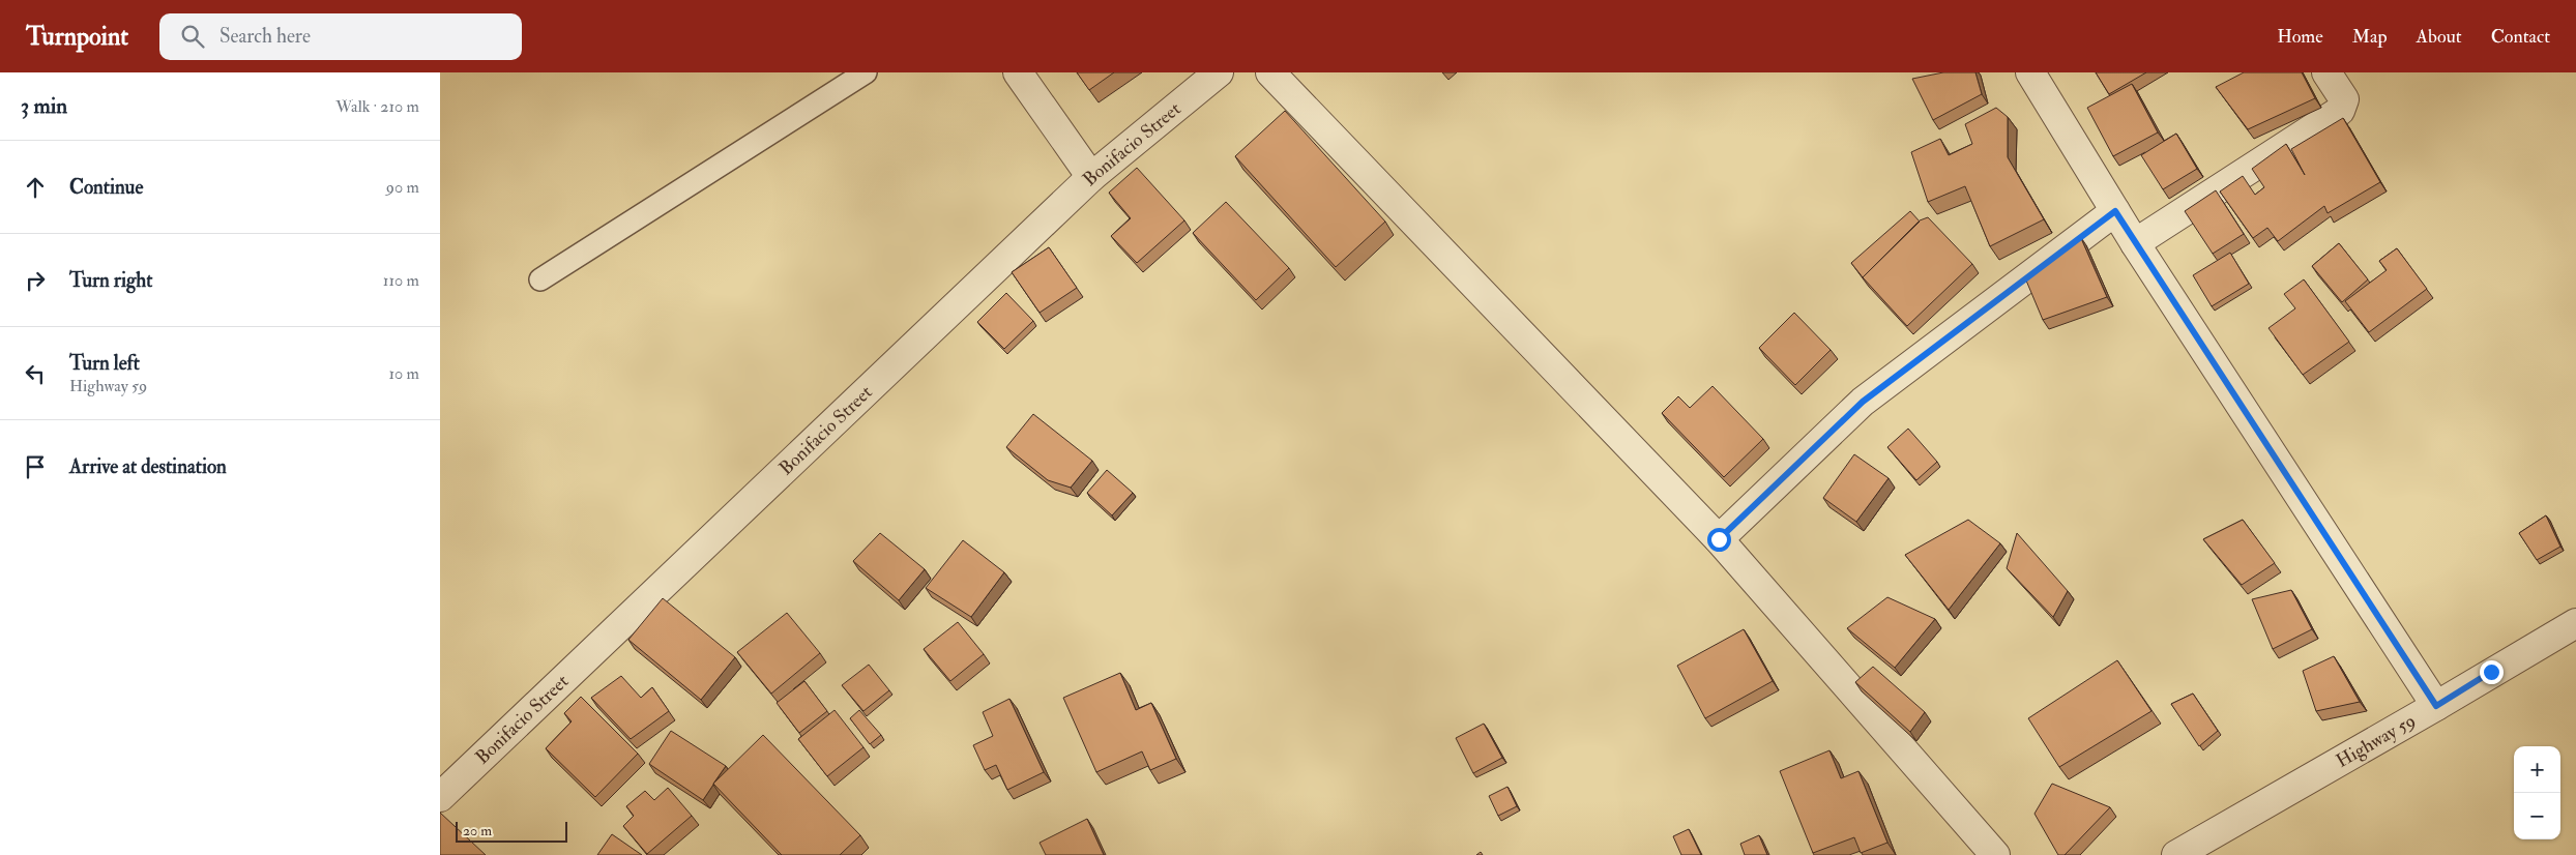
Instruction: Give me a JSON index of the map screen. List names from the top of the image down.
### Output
{
  "streets": {
    "street": ["Bonifacio Street", "Highway 59"]
  },
  "scale_bar": "20 m",
  "page": {
    "header": "Turnpoint",
    "search": "Search here",
    "nav": [
      "Home",
      "Map",
      "About",
      "Contact"
    ],
    "heading": ["3 min", "Walk · 210 m"],
    "list": [
      ["Continue", "90 m"],
      ["Turn right", "110 m"],
      ["Turn left", "Highway 59", "10 m"],
      "Arrive at destination"
    ],
    "map_buttons": ["+", "−"],
    "scale": "20 m"
  }
}
